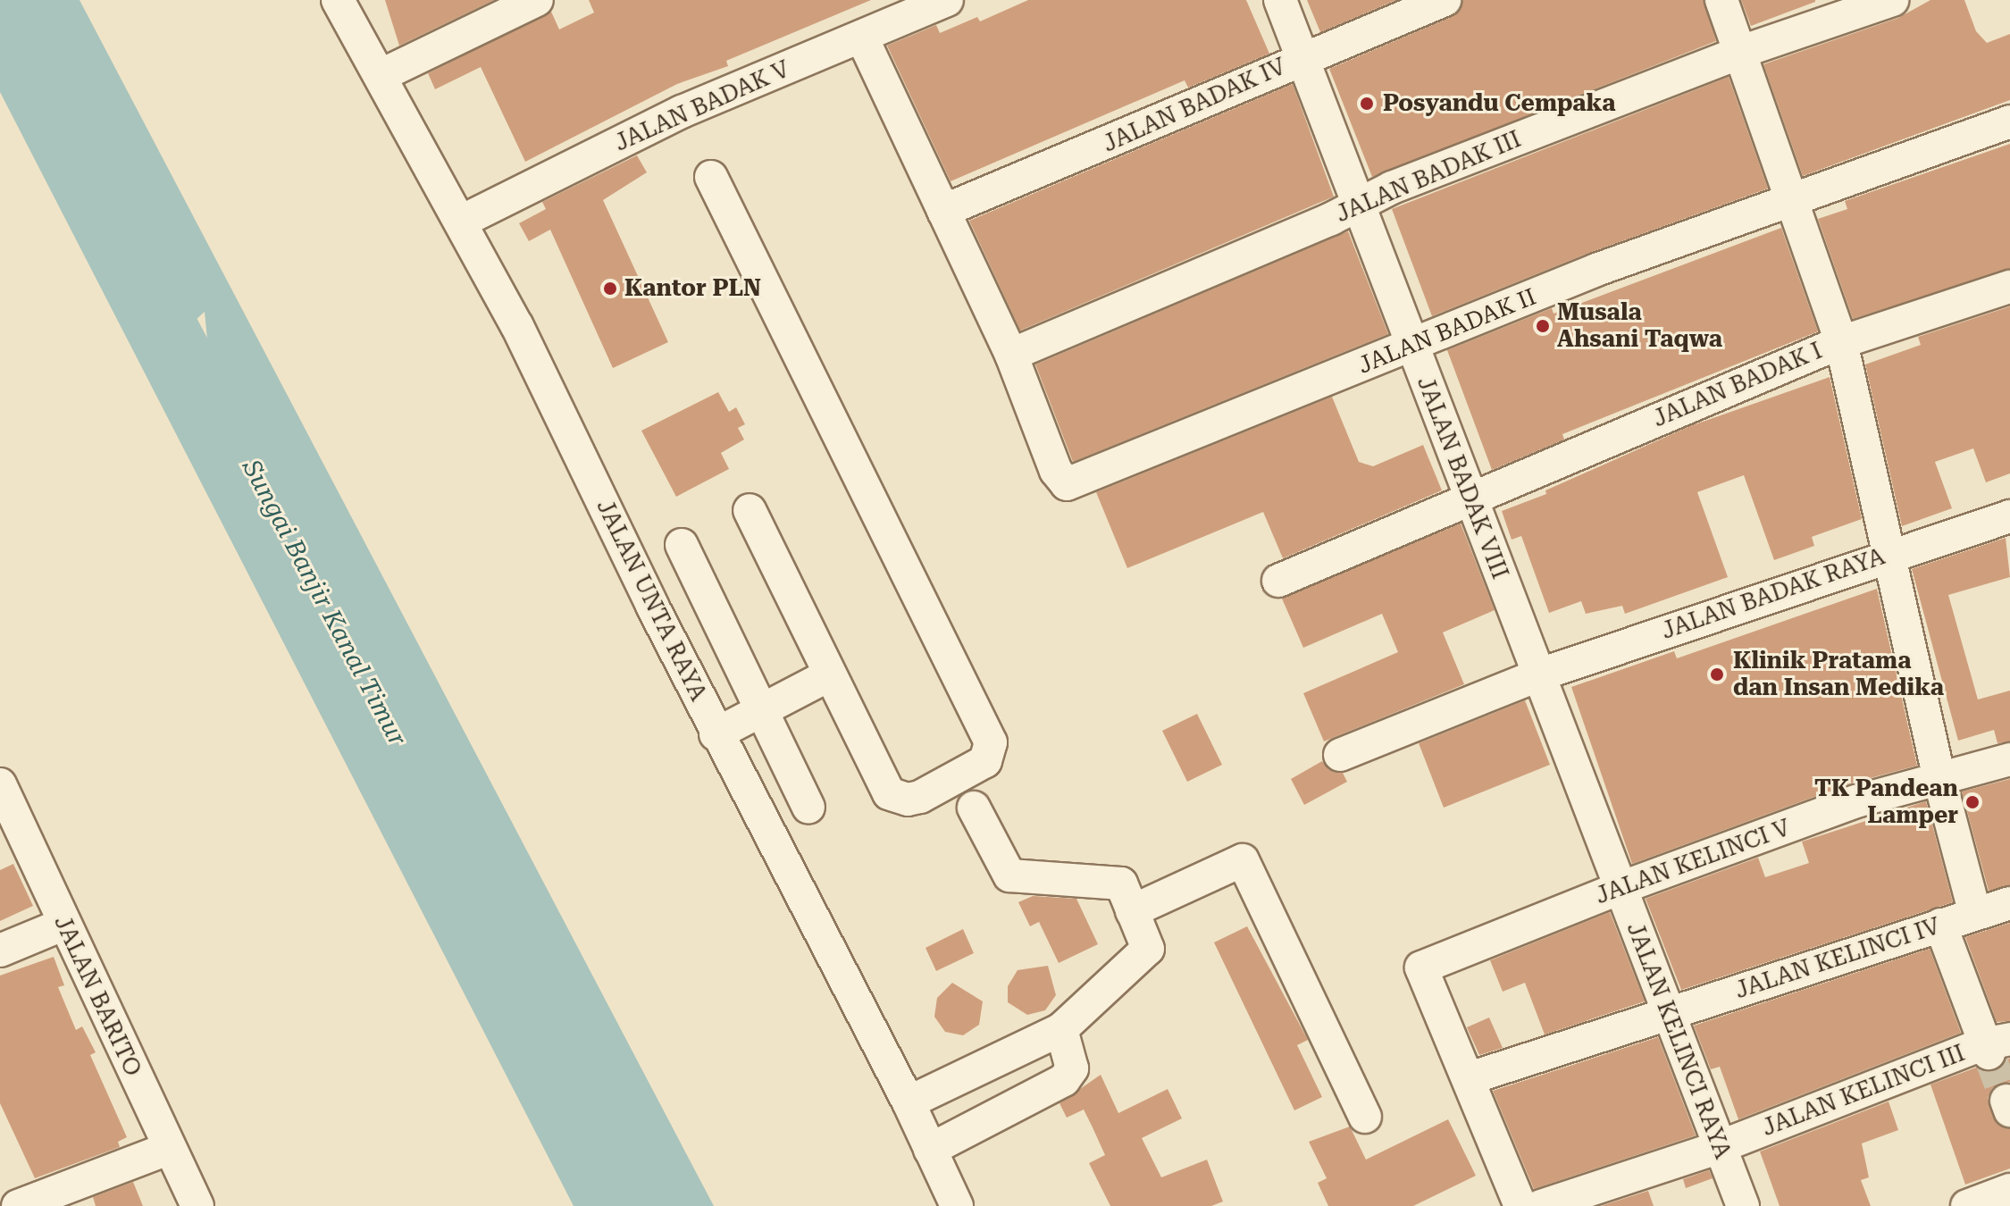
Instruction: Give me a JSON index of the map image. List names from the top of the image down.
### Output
{
  "streets": {
    "street": [
      "JALAN BADAK IV",
      "JALAN BADAK V",
      "JALAN BADAK III",
      "JALAN BADAK II",
      "JALAN BADAK I",
      "JALAN BADAK VIII",
      "JALAN BADAK RAYA",
      "JALAN UNTA RAYA",
      "JALAN KELINCI V",
      "JALAN KELINCI IV",
      "JALAN BARITO",
      "JALAN KELINCI RAYA",
      "JALAN KELINCI III"
    ]
  },
  "crossings": [
    ["JALAN BADAK IV", "JALAN BADAK VIII"],
    ["JALAN BADAK V", "JALAN UNTA RAYA"],
    ["JALAN BADAK III", "JALAN BADAK II"],
    ["JALAN BADAK III", "JALAN BADAK VIII"],
    ["JALAN BADAK II", "JALAN BADAK VIII"],
    ["JALAN BADAK I", "JALAN BADAK VIII"],
    ["JALAN BADAK VIII", "JALAN BADAK RAYA"],
    ["JALAN BADAK VIII", "JALAN KELINCI RAYA"],
    ["JALAN BADAK RAYA", "JALAN KELINCI RAYA"],
    ["JALAN KELINCI V", "JALAN KELINCI IV"],
    ["JALAN KELINCI V", "JALAN KELINCI RAYA"],
    ["JALAN KELINCI IV", "JALAN KELINCI RAYA"],
    ["JALAN KELINCI RAYA", "JALAN KELINCI III"]
  ],
  "water": ["Sungai Banjir Kanal Timur"],
  "places": [
    "Posyandu Cempaka",
    "Kantor PLN",
    "Musala Ahsani Taqwa",
    "Klinik Pratama dan Insan Medika",
    "TK Pandean Lamper"
  ]
}
